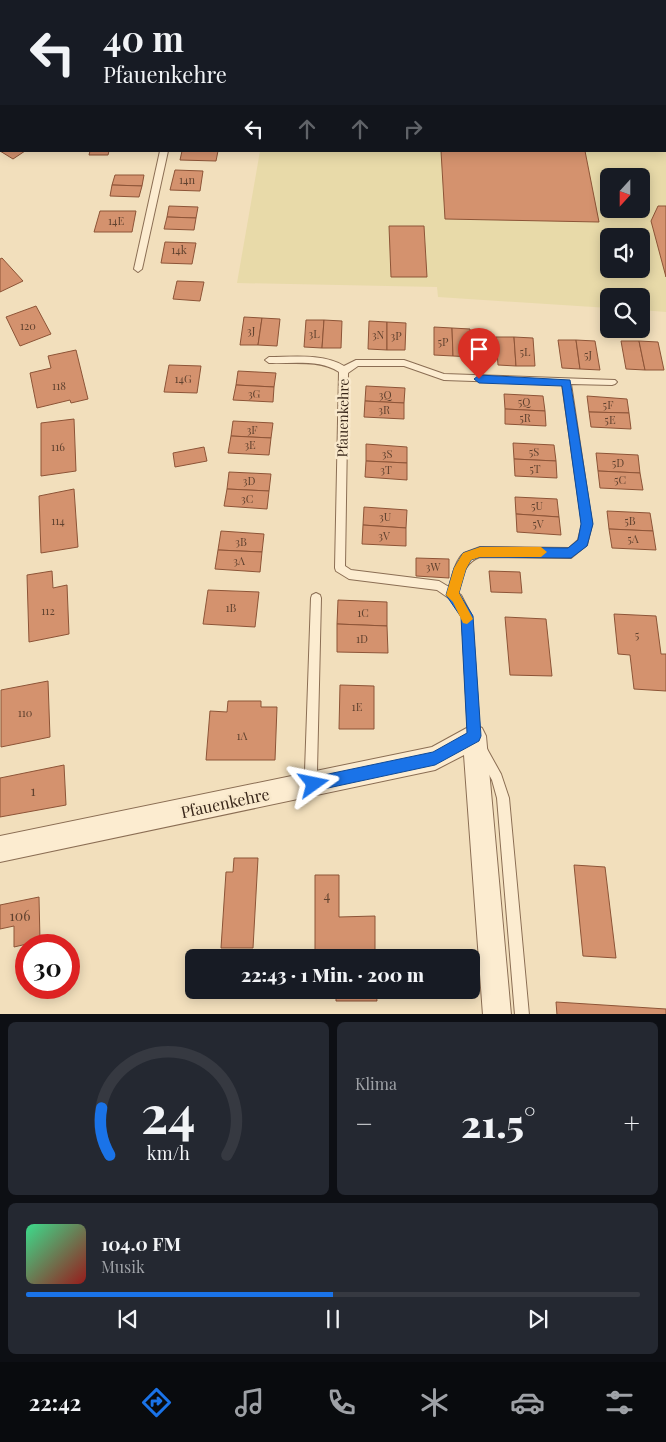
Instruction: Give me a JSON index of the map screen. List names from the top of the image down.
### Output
{
  "streets": {
    "street": ["Pfauenkehre"]
  },
  "house_numbers": [
    "14n",
    "14E",
    "14k",
    "120",
    "3J",
    "3L",
    "3N",
    "3P",
    "5P",
    "5L",
    "5J",
    "14G",
    "118",
    "3G",
    "3Q",
    "5Q",
    "5F",
    "3R",
    "5R",
    "5E",
    "3F",
    "3E",
    "116",
    "5S",
    "3S",
    "5D",
    "5T",
    "3T",
    "5C",
    "3D",
    "3C",
    "5U",
    "3U",
    "114",
    "5B",
    "5V",
    "3V",
    "5A",
    "3B",
    "3A",
    "3W",
    "1B",
    "112",
    "1C",
    "5",
    "1D",
    "1E",
    "110",
    "1A",
    "1",
    "4",
    "106"
  ],
  "north": "bottom",
  "page": {
    "turn": ["40 m", "Pfauenkehre"],
    "limit": "30",
    "trip": "22:43 · 1 Min. · 200 m",
    "tile": "Klima",
    "heat": ["−", "21.5°", "+"],
    "song": ["104.0 FM", "Musik"],
    "tabs": "22:42",
    "gauge": ["24", "km/h"]
  }
}
